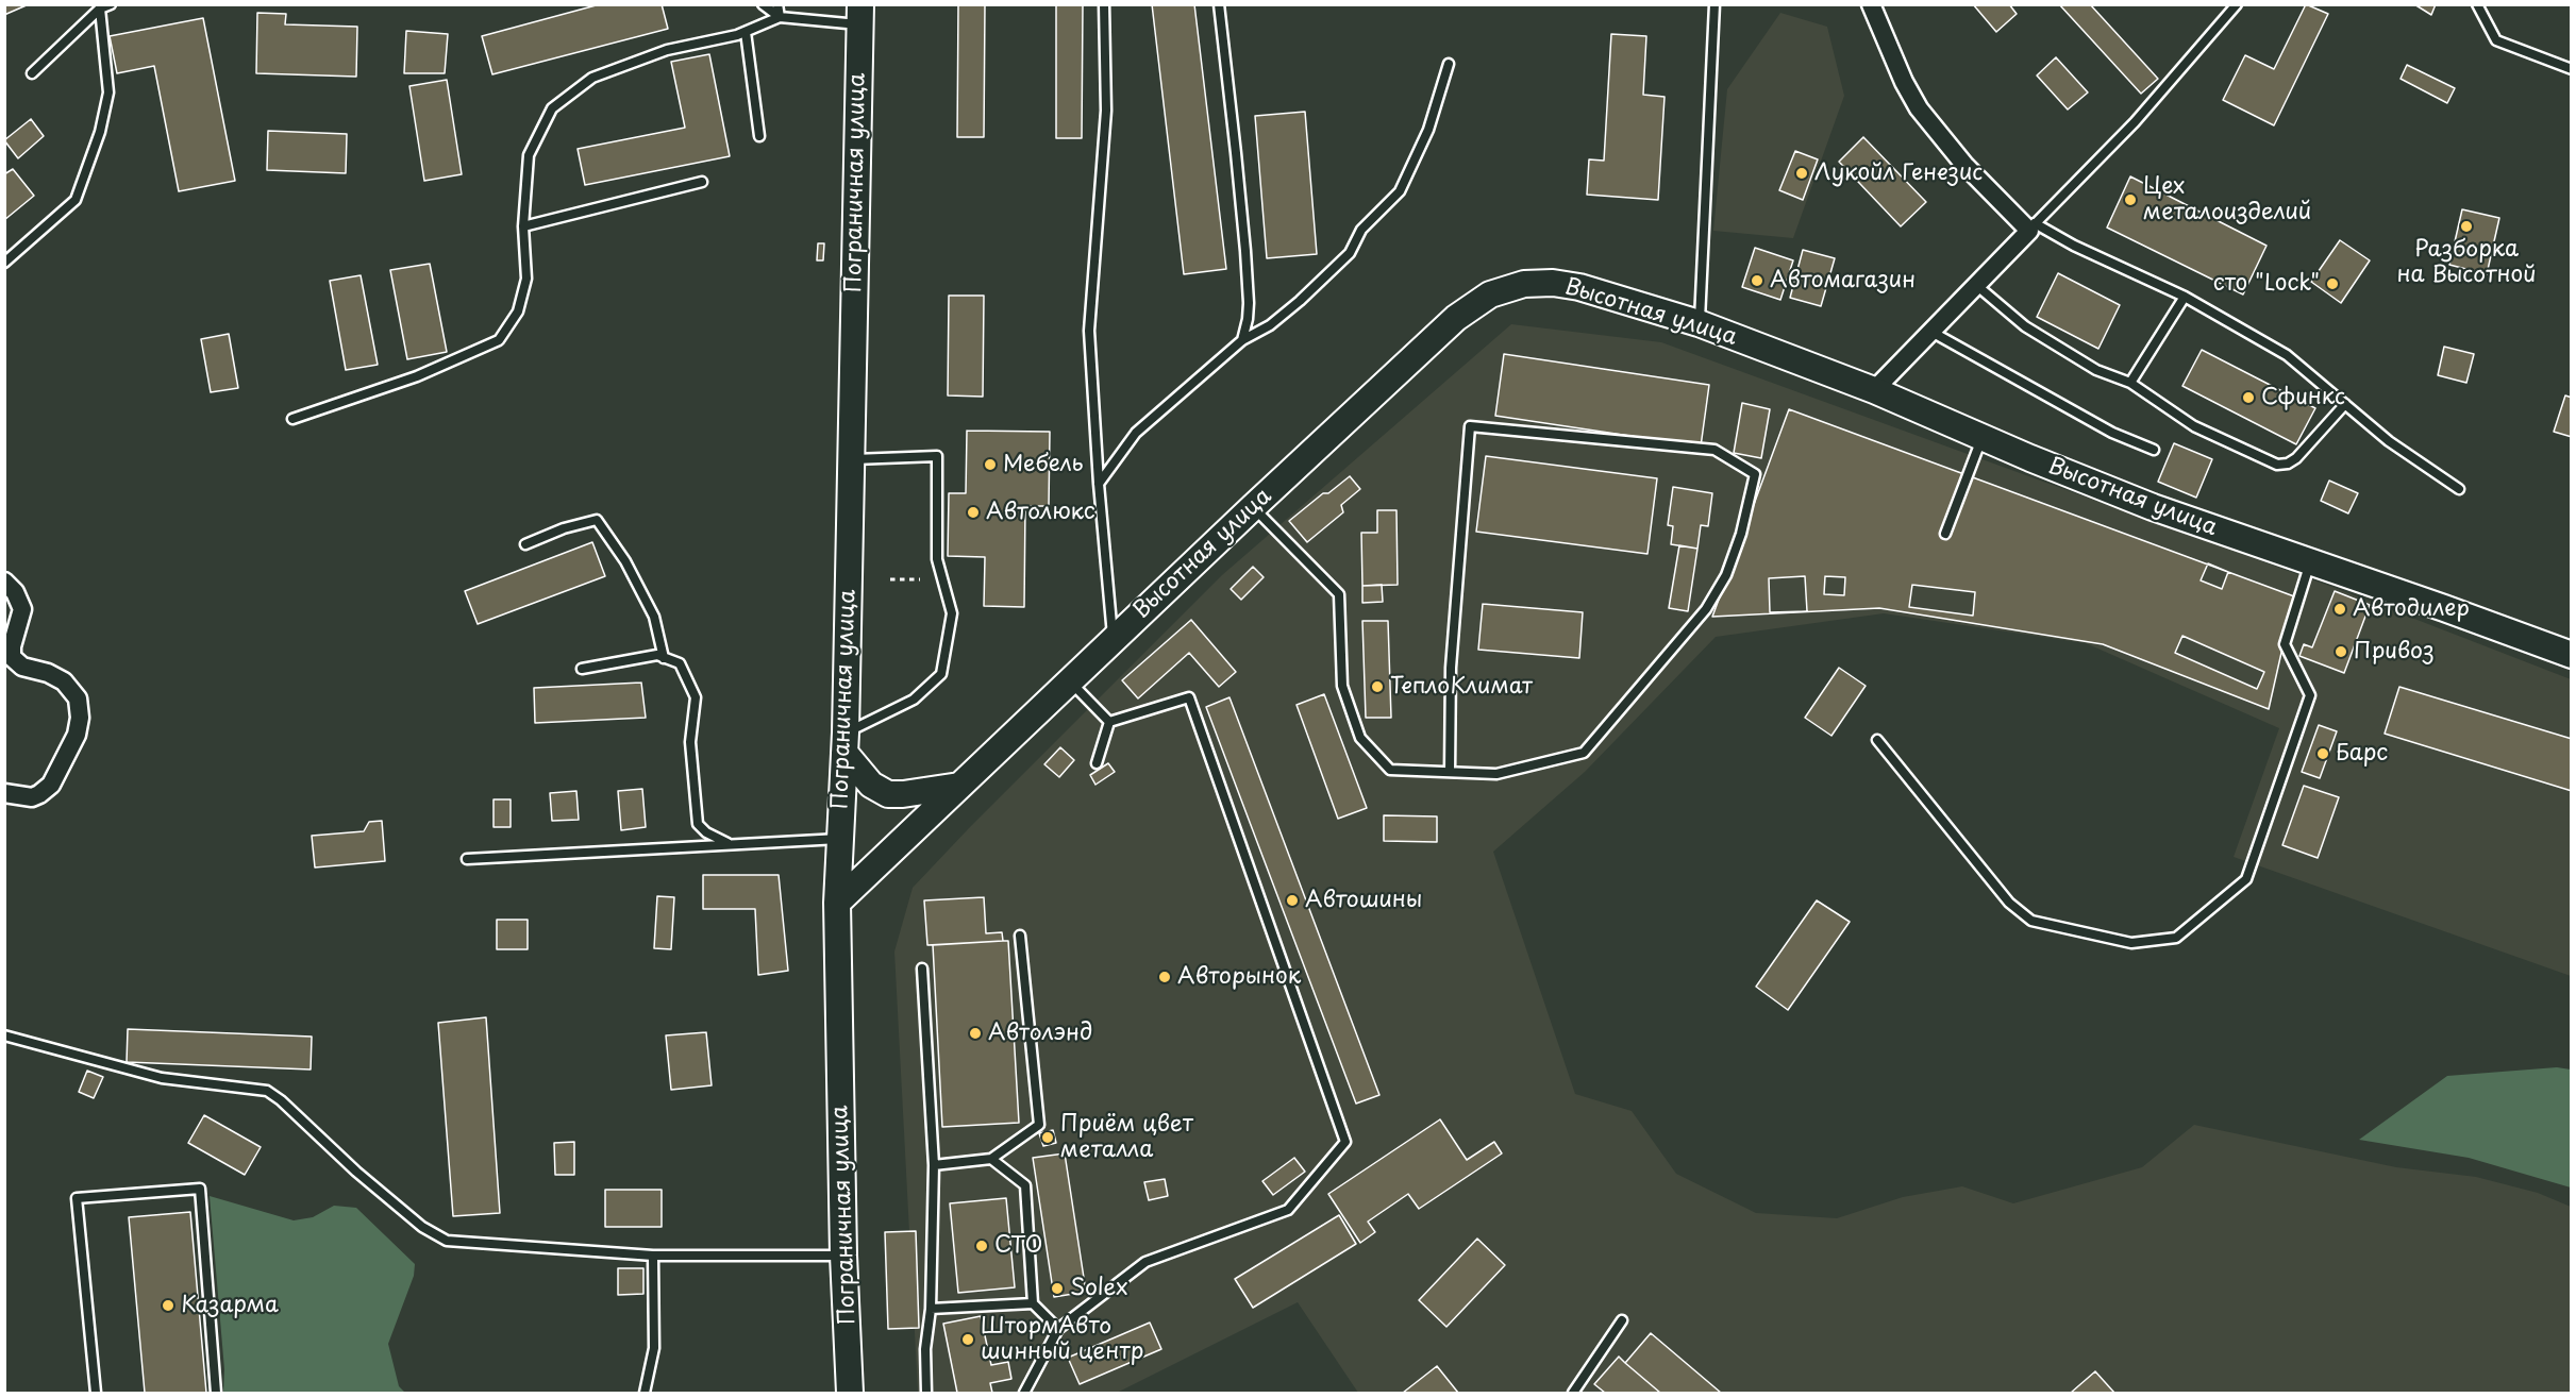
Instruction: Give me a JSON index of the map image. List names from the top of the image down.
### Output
{
  "streets": {
    "street": ["Пограничная улица", "Высотная улица"]
  },
  "crossings": [
    ["Пограничная улица", "Высотная улица"]
  ],
  "places": [
    "Лукойл Генезис",
    "Цех металоизделий",
    "Разборка на Высотной",
    "Автомагазин",
    "сто \"Lock\"",
    "Сфинкс",
    "Мебель",
    "Автолюкс",
    "Автодилер",
    "Привоз",
    "ТеплоКлимат",
    "Барс",
    "Автошины",
    "Авторынок",
    "Автолэнд",
    "Приём цвет металла",
    "СТО",
    "Solex",
    "Казарма",
    "ШтормАвто шинный центр"
  ]
}
